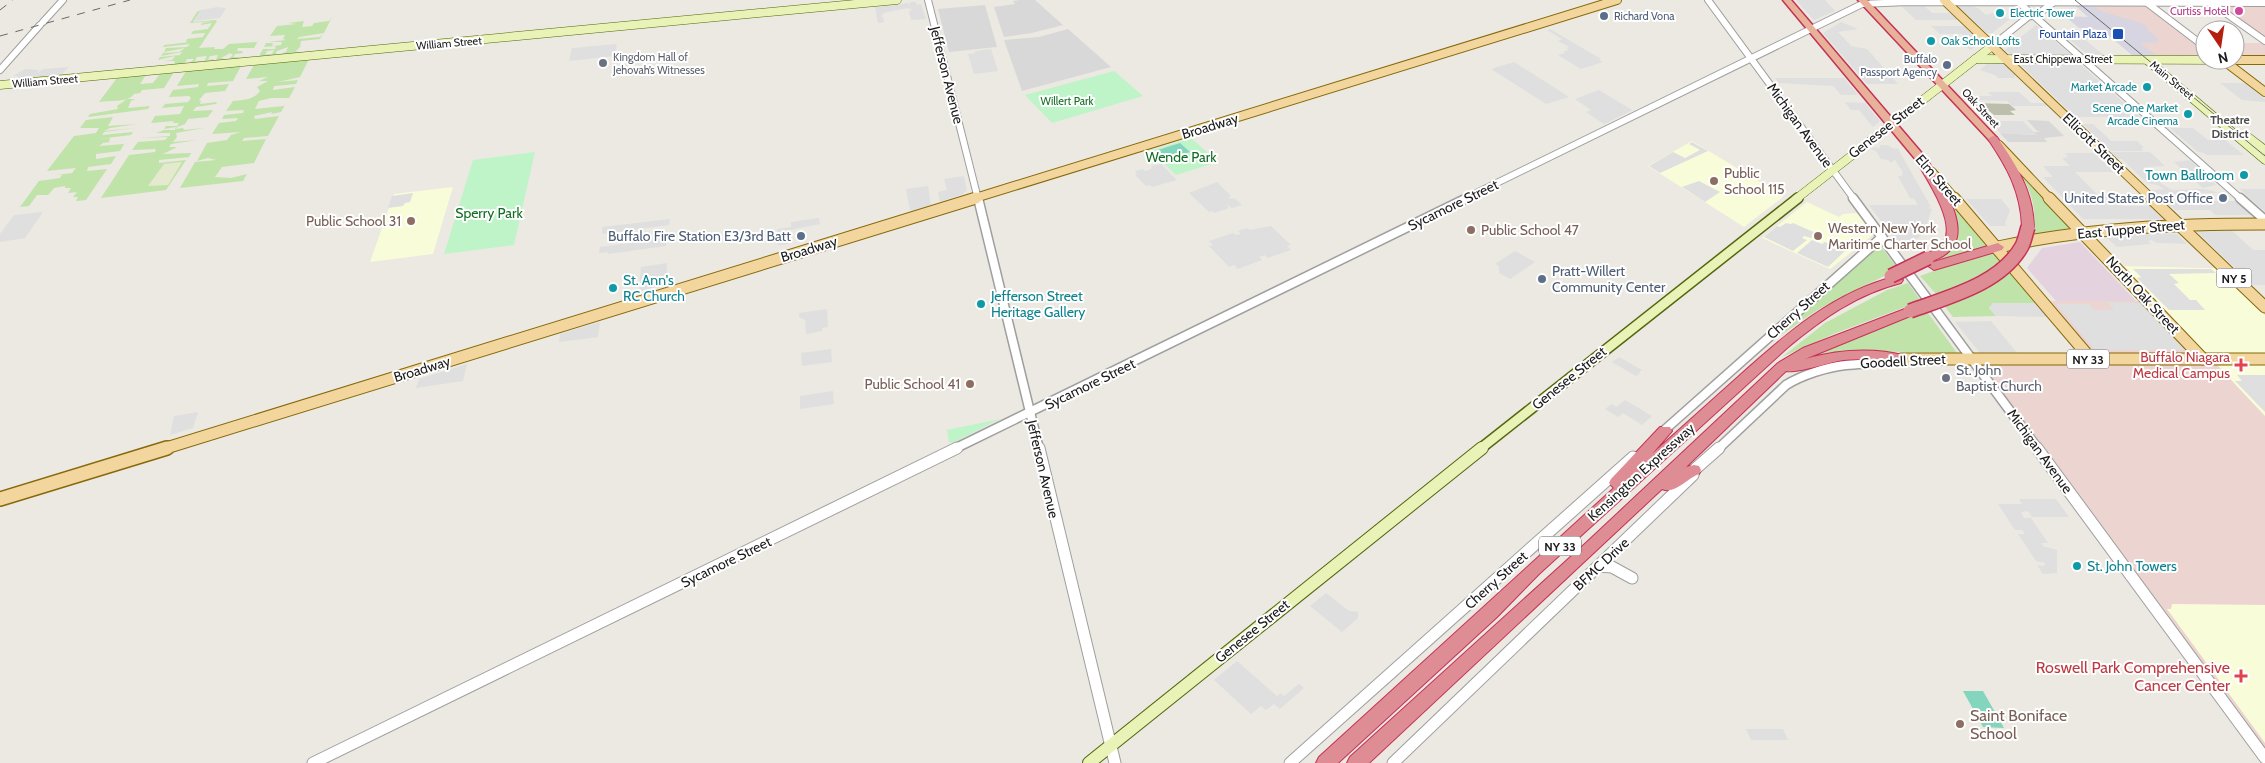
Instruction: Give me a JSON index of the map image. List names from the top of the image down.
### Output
{
  "streets": {
    "highway": [
      "Oak Street",
      "Elm Street",
      "NY 33",
      "Kensington Expressway"
    ],
    "main road": [
      "William Street",
      "East Chippewa Street",
      "Main Street",
      "Broadway",
      "Genesee Street",
      "Ellicott Street",
      "East Tupper Street",
      "NY 5",
      "North Oak Street",
      "Goodell Street"
    ],
    "street": [
      "Jefferson Avenue",
      "Michigan Avenue",
      "Sycamore Street",
      "Cherry Street",
      "BFMC Drive"
    ]
  },
  "crossings": [
    ["East Chippewa Street", "Main Street"],
    ["East Chippewa Street", "Genesee Street"],
    ["East Chippewa Street", "Ellicott Street"],
    ["Jefferson Avenue", "Broadway"],
    ["Jefferson Avenue", "Genesee Street"],
    ["Jefferson Avenue", "Sycamore Street"],
    ["Oak Street", "Genesee Street"],
    ["Oak Street", "Sycamore Street"],
    ["Oak Street", "East Tupper Street"],
    ["Oak Street", "North Oak Street"],
    ["Michigan Avenue", "Genesee Street"],
    ["Michigan Avenue", "Sycamore Street"],
    ["Michigan Avenue", "Cherry Street"],
    ["Michigan Avenue", "Goodell Street"],
    ["Genesee Street", "Ellicott Street"],
    ["Genesee Street", "Elm Street"],
    ["Ellicott Street", "East Tupper Street"],
    ["Elm Street", "Sycamore Street"],
    ["Elm Street", "East Tupper Street"],
    ["Elm Street", "NY 33"],
    ["Elm Street", "Goodell Street"],
    ["East Tupper Street", "North Oak Street"],
    ["East Tupper Street", "NY 33"],
    ["North Oak Street", "Goodell Street"],
    ["NY 33", "Goodell Street"],
    ["NY 33", "Kensington Expressway"],
    ["Goodell Street", "BFMC Drive"]
  ],
  "districts": ["Theatre District"],
  "parks": ["Willert Park", "Wende Park", "Sperry Park"],
  "places": {
    "other": [
      "Curtiss Hotel",
      "Electric Tower",
      "Richard Vona",
      "Oak School Lofts",
      "Kingdom Hall of Jehovah’s Witnesses",
      "Buffalo Passport Agency",
      "Market Arcade",
      "Scene One Market Arcade Cinema",
      "Town Ballroom",
      "Public School 115",
      "United States Post Office",
      "Public School 31",
      "Public School 47",
      "Buffalo Fire Station E3/3rd Batt",
      "Western New York Maritime Charter School",
      "Pratt-Willert Community Center",
      "St. Ann's RC Church",
      "Jefferson Street Heritage Gallery",
      "St. John Baptist Church",
      "Public School 41",
      "St. John Towers",
      "Saint Boniface School"
    ],
    "transit": ["Fountain Plaza"],
    "health": ["Buffalo Niagara Medical Campus", "Roswell Park Comprehensive Cancer Center"]
  },
  "north": "bottom"
}
